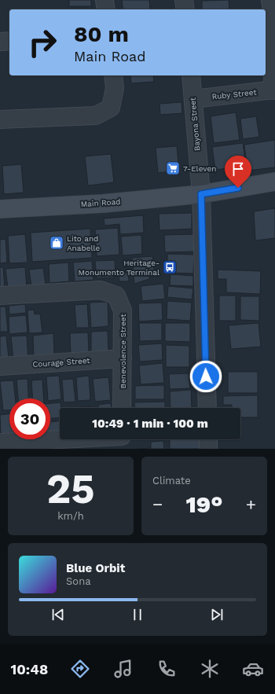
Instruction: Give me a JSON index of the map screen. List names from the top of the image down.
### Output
{
  "streets": {
    "main road": ["Main Road"],
    "street": [
      "Ruby Street",
      "Bayona Street",
      "Benevolence Street",
      "Courage Street"
    ]
  },
  "crossings": [
    ["Ruby Street", "Bayona Street"],
    ["Bayona Street", "Main Road"],
    ["Benevolence Street", "Courage Street"]
  ],
  "places": {
    "supermarket": ["7-Eleven"],
    "shop": ["Lito and Anabelle"],
    "bus stop": ["Heritage- Monumento Terminal"]
  },
  "page": {
    "turn": ["80 m", "Main Road"],
    "limit": "30",
    "trip": "10:49 · 1 min · 100 m",
    "tile": [
      ["25", "km/h"],
      "Climate"
    ],
    "heat": ["−", "19°", "+"],
    "song": ["Blue Orbit", "Sona"],
    "tabs": "10:48"
  }
}
